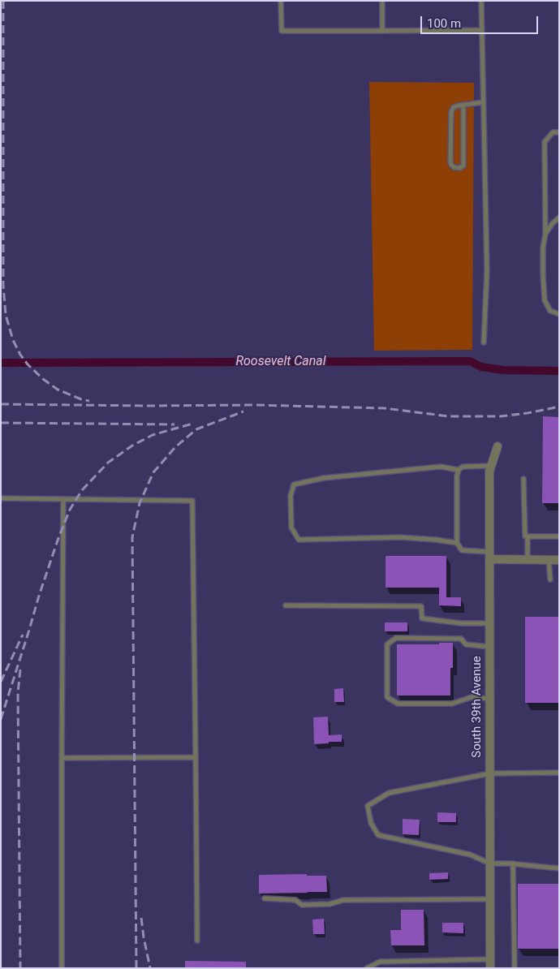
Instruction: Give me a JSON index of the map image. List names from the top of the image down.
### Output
{
  "streets": {
    "street": ["South 39th Avenue"]
  },
  "water": ["Roosevelt Canal"],
  "scale_bar": "100 m"
}
